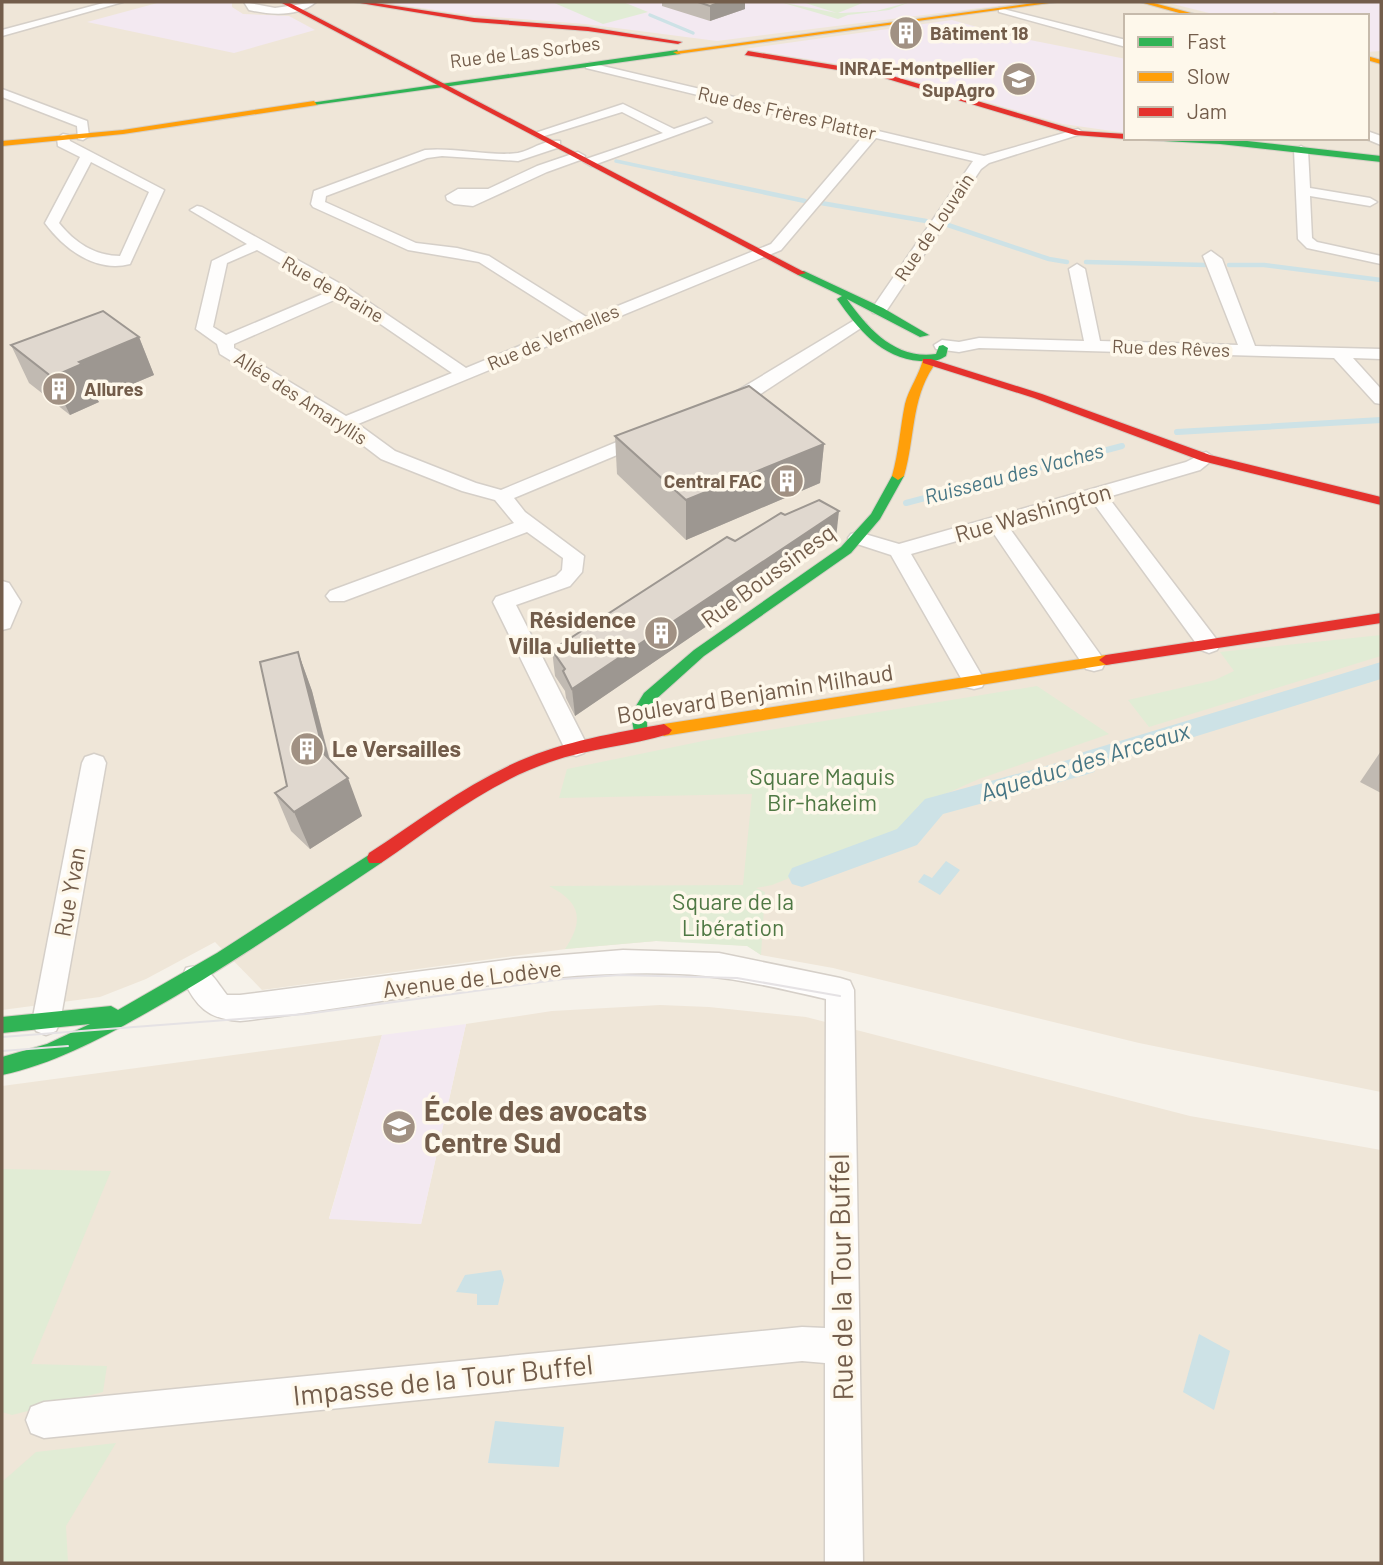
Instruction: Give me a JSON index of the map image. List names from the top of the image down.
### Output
{
  "streets": {
    "street": [
      "Rue de Las Sorbes",
      "Rue des Frères Platter",
      "Rue de Louvain",
      "Rue de Braine",
      "Rue de Vermelles",
      "Rue des Rêves",
      "Allée des Amaryllis",
      "Rue Washington",
      "Rue Boussinesq",
      "Boulevard Benjamin Milhaud",
      "Rue Yvan",
      "Avenue de Lodève",
      "Rue de la Tour Buffel",
      "Impasse de la Tour Buffel"
    ]
  },
  "crossings": [
    ["Rue de Las Sorbes", "Rue des Frères Platter"],
    ["Rue des Frères Platter", "Rue de Louvain"],
    ["Rue des Frères Platter", "Rue de Vermelles"],
    ["Rue de Braine", "Rue de Vermelles"],
    ["Rue de Braine", "Allée des Amaryllis"],
    ["Rue de Vermelles", "Allée des Amaryllis"],
    ["Rue des Rêves", "Rue Boussinesq"],
    ["Rue Boussinesq", "Boulevard Benjamin Milhaud"],
    ["Boulevard Benjamin Milhaud", "Avenue de Lodève"],
    ["Avenue de Lodève", "Rue de la Tour Buffel"],
    ["Rue de la Tour Buffel", "Impasse de la Tour Buffel"]
  ],
  "water": ["Ruisseau des Vaches", "Aqueduc des Arceaux"],
  "parks": ["Square Maquis Bir-hakeim", "Square de la Libération"],
  "places": {
    "building": [
      "Bâtiment 18",
      "Allures",
      "Central FAC",
      "Résidence Villa Juliette",
      "Le Versailles"
    ],
    "school or university": ["INRAE-Montpellier SupAgro", "École des avocats Centre Sud"]
  },
  "legend": ["Fast", "Slow", "Jam"]
}
